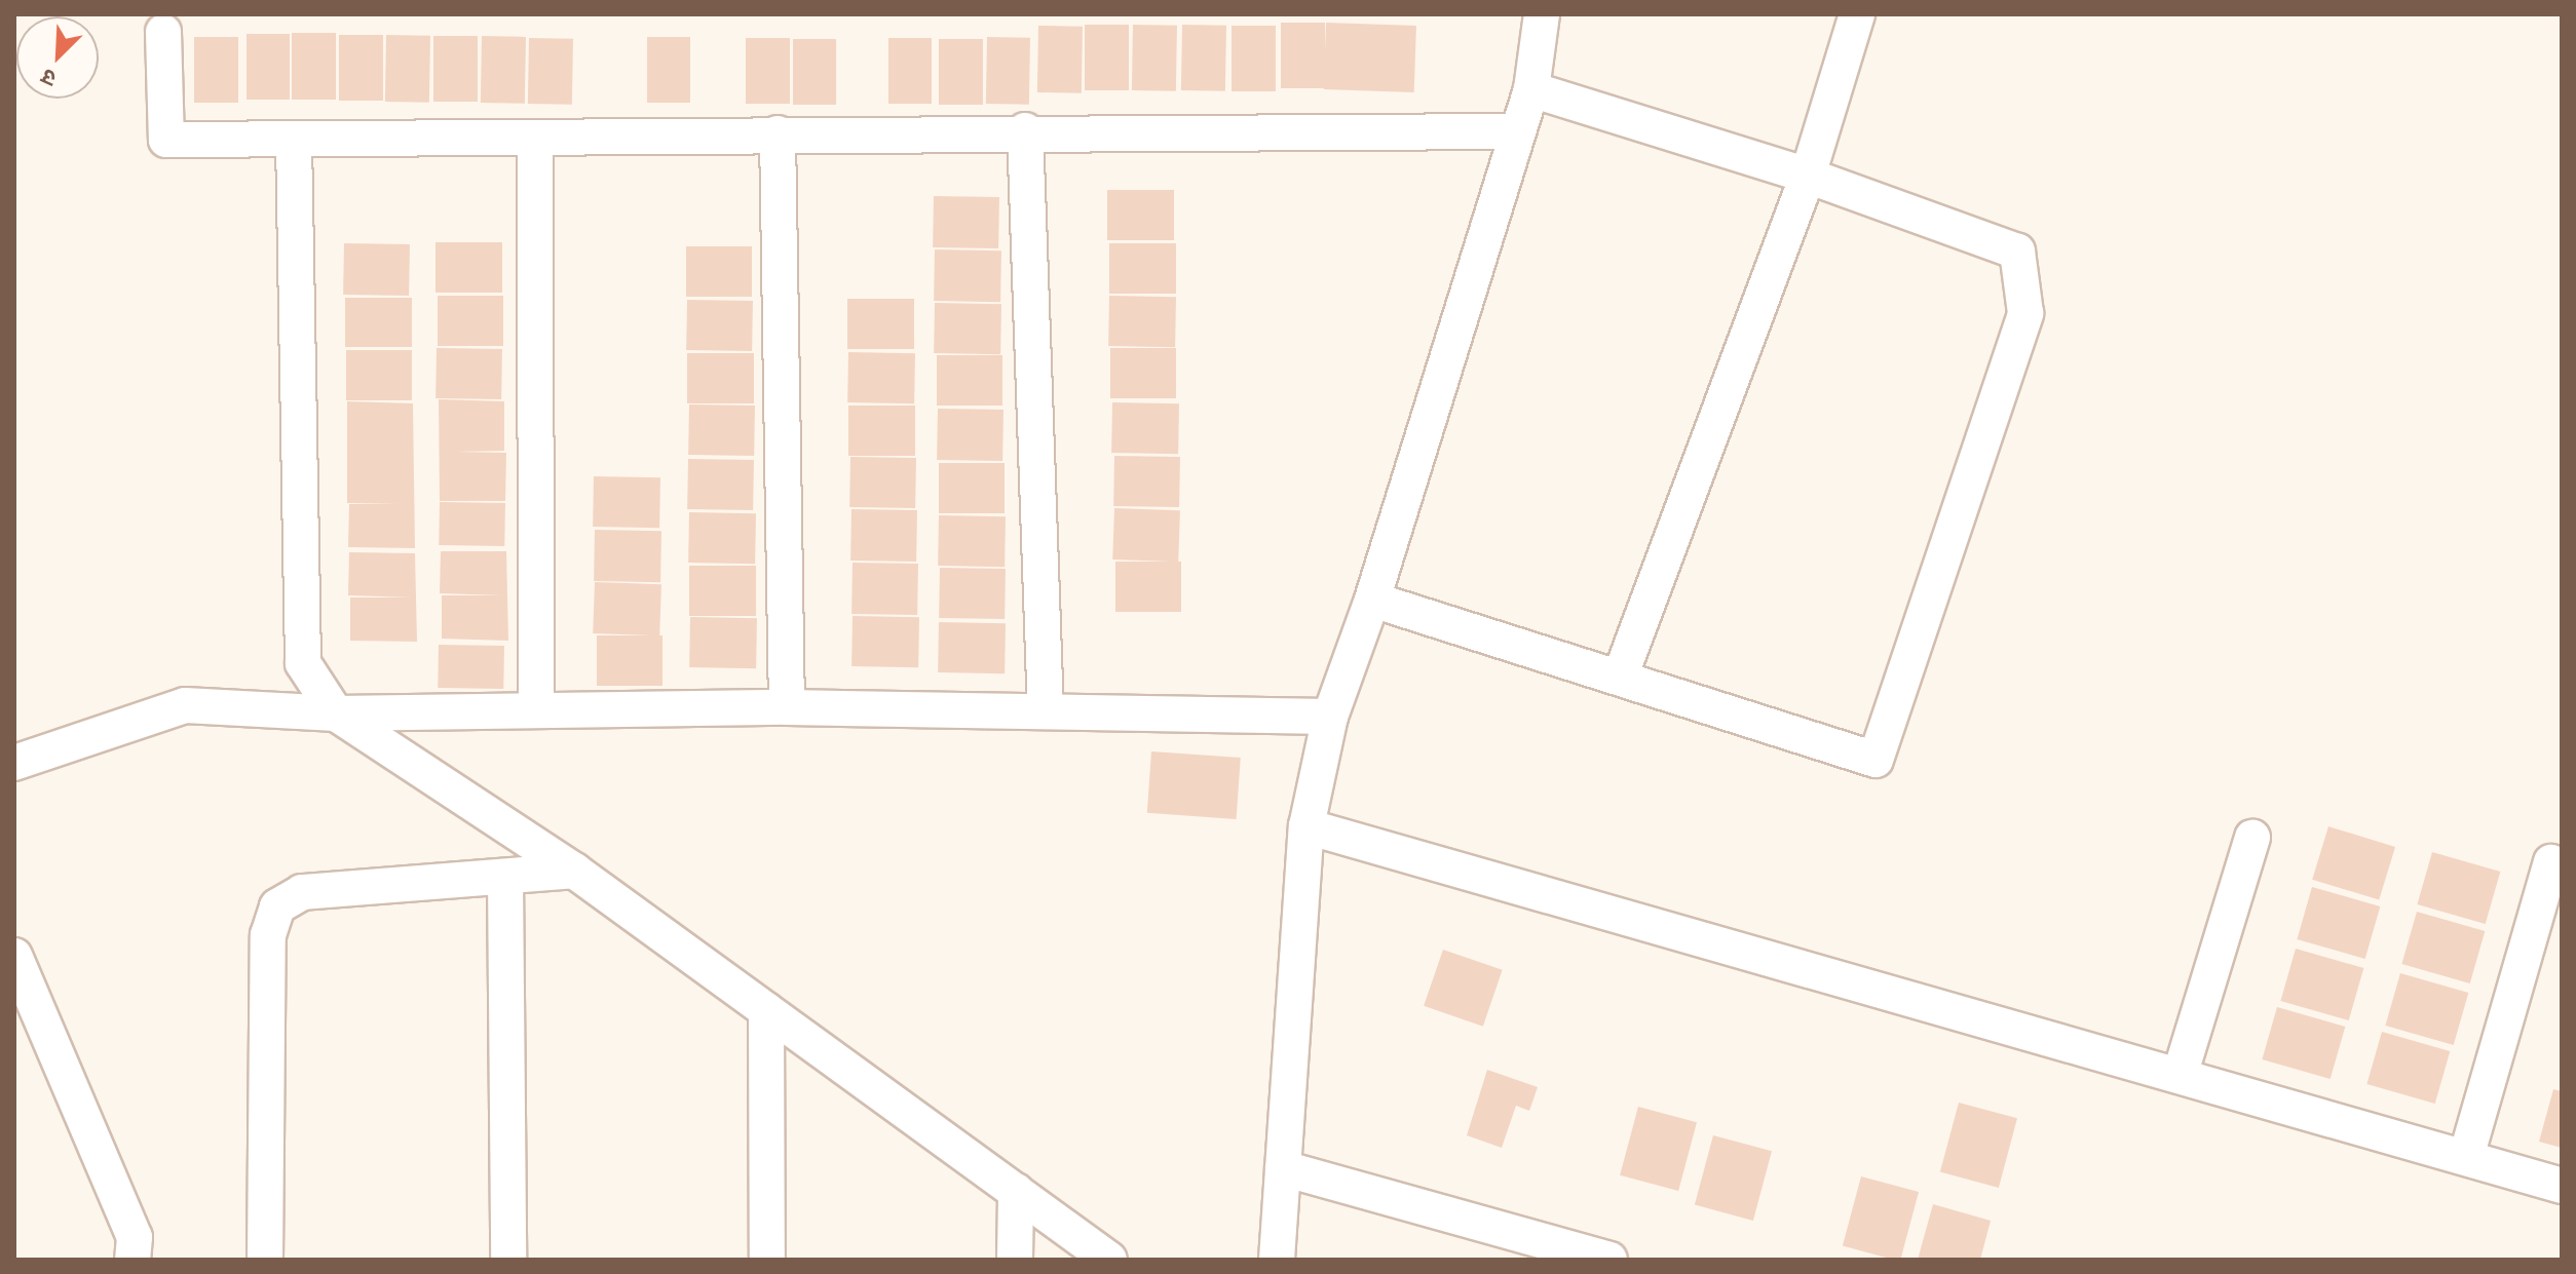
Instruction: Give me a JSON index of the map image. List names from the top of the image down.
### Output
{
  "north": "bottom left"
}
